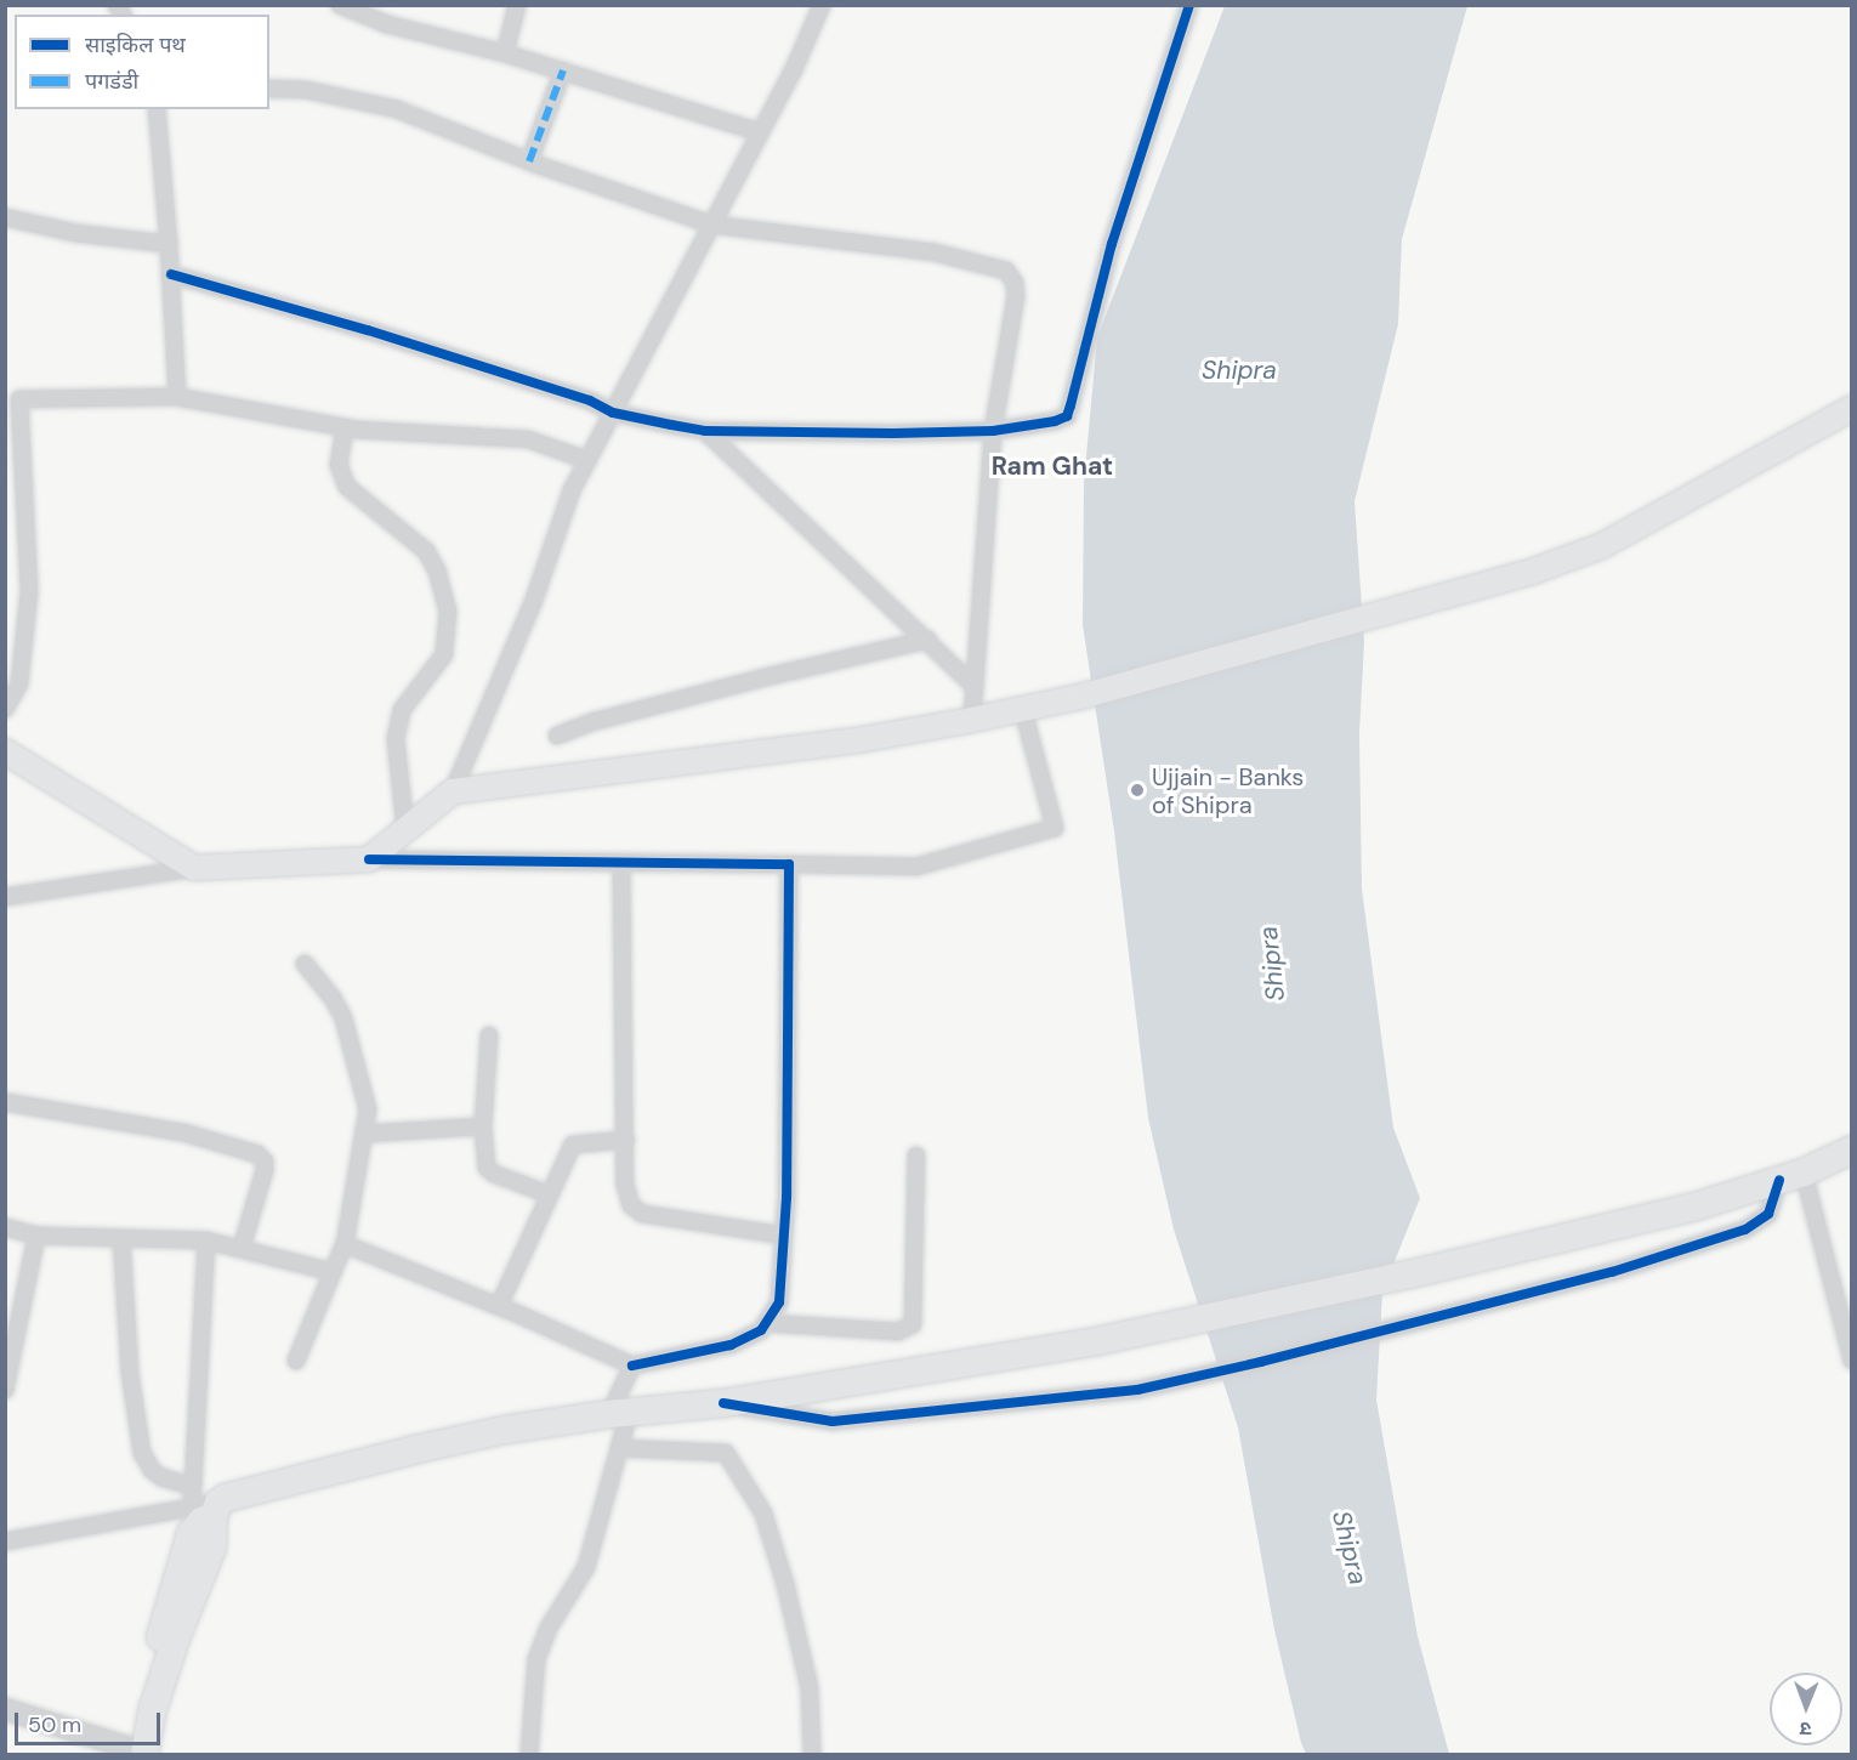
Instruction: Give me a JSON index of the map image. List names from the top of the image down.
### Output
{
  "districts": ["Ram Ghat"],
  "water": ["Shipra"],
  "places": ["Ujjain - Banks of Shipra"],
  "legend": ["साइकिल पथ", "पगडंडी"],
  "scale_bar": "50 m",
  "north": "bottom"
}
